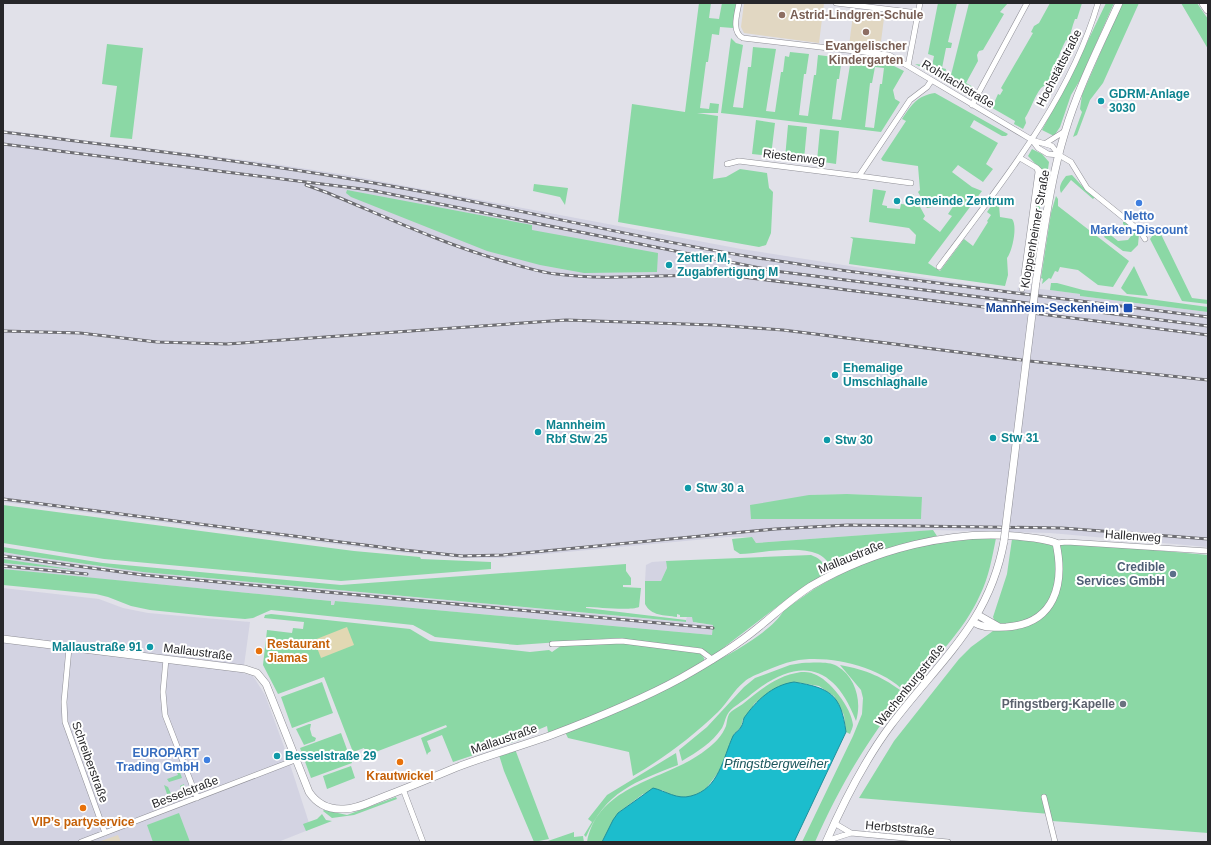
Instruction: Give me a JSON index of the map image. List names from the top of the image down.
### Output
{
  "streets": {
    "street": [
      "Hochstättstraße",
      "Rohrlachstraße",
      "Riestenweg",
      "Kloppenheimer Straße",
      "Hallenweg",
      "Mallaustraße",
      "Wachenburgstraße",
      "Schreiberstraße",
      "Besselstraße",
      "Herbststraße"
    ]
  },
  "crossings": [
    ["Hochstättstraße", "Rohrlachstraße"],
    ["Rohrlachstraße", "Kloppenheimer Straße"],
    ["Kloppenheimer Straße", "Wachenburgstraße"],
    ["Hallenweg", "Mallaustraße"],
    ["Mallaustraße", "Schreiberstraße"],
    ["Mallaustraße", "Besselstraße"],
    ["Wachenburgstraße", "Herbststraße"],
    ["Schreiberstraße", "Besselstraße"]
  ],
  "water": ["Pfingstbergweiher"],
  "places": {
    "other": [
      "Astrid-Lindgren-Schule",
      "Evangelischer Kindergarten",
      "GDRM-Anlage 3030",
      "Gemeinde Zentrum",
      "Netto Marken-Discount",
      "Zettler M, Zugabfertigung M",
      "Ehemalige Umschlaghalle",
      "Mannheim Rbf Stw 25",
      "Stw 31",
      "Stw 30",
      "Stw 30 a",
      "Credible Services GmbH",
      "Mallaustraße 91",
      "Restaurant Jiamas",
      "Pfingstberg-Kapelle",
      "Besselstraße 29",
      "EUROPART Trading GmbH",
      "Krautwickel",
      "VIP’s partyservice"
    ],
    "transit": ["Mannheim-Seckenheim"]
  }
}
